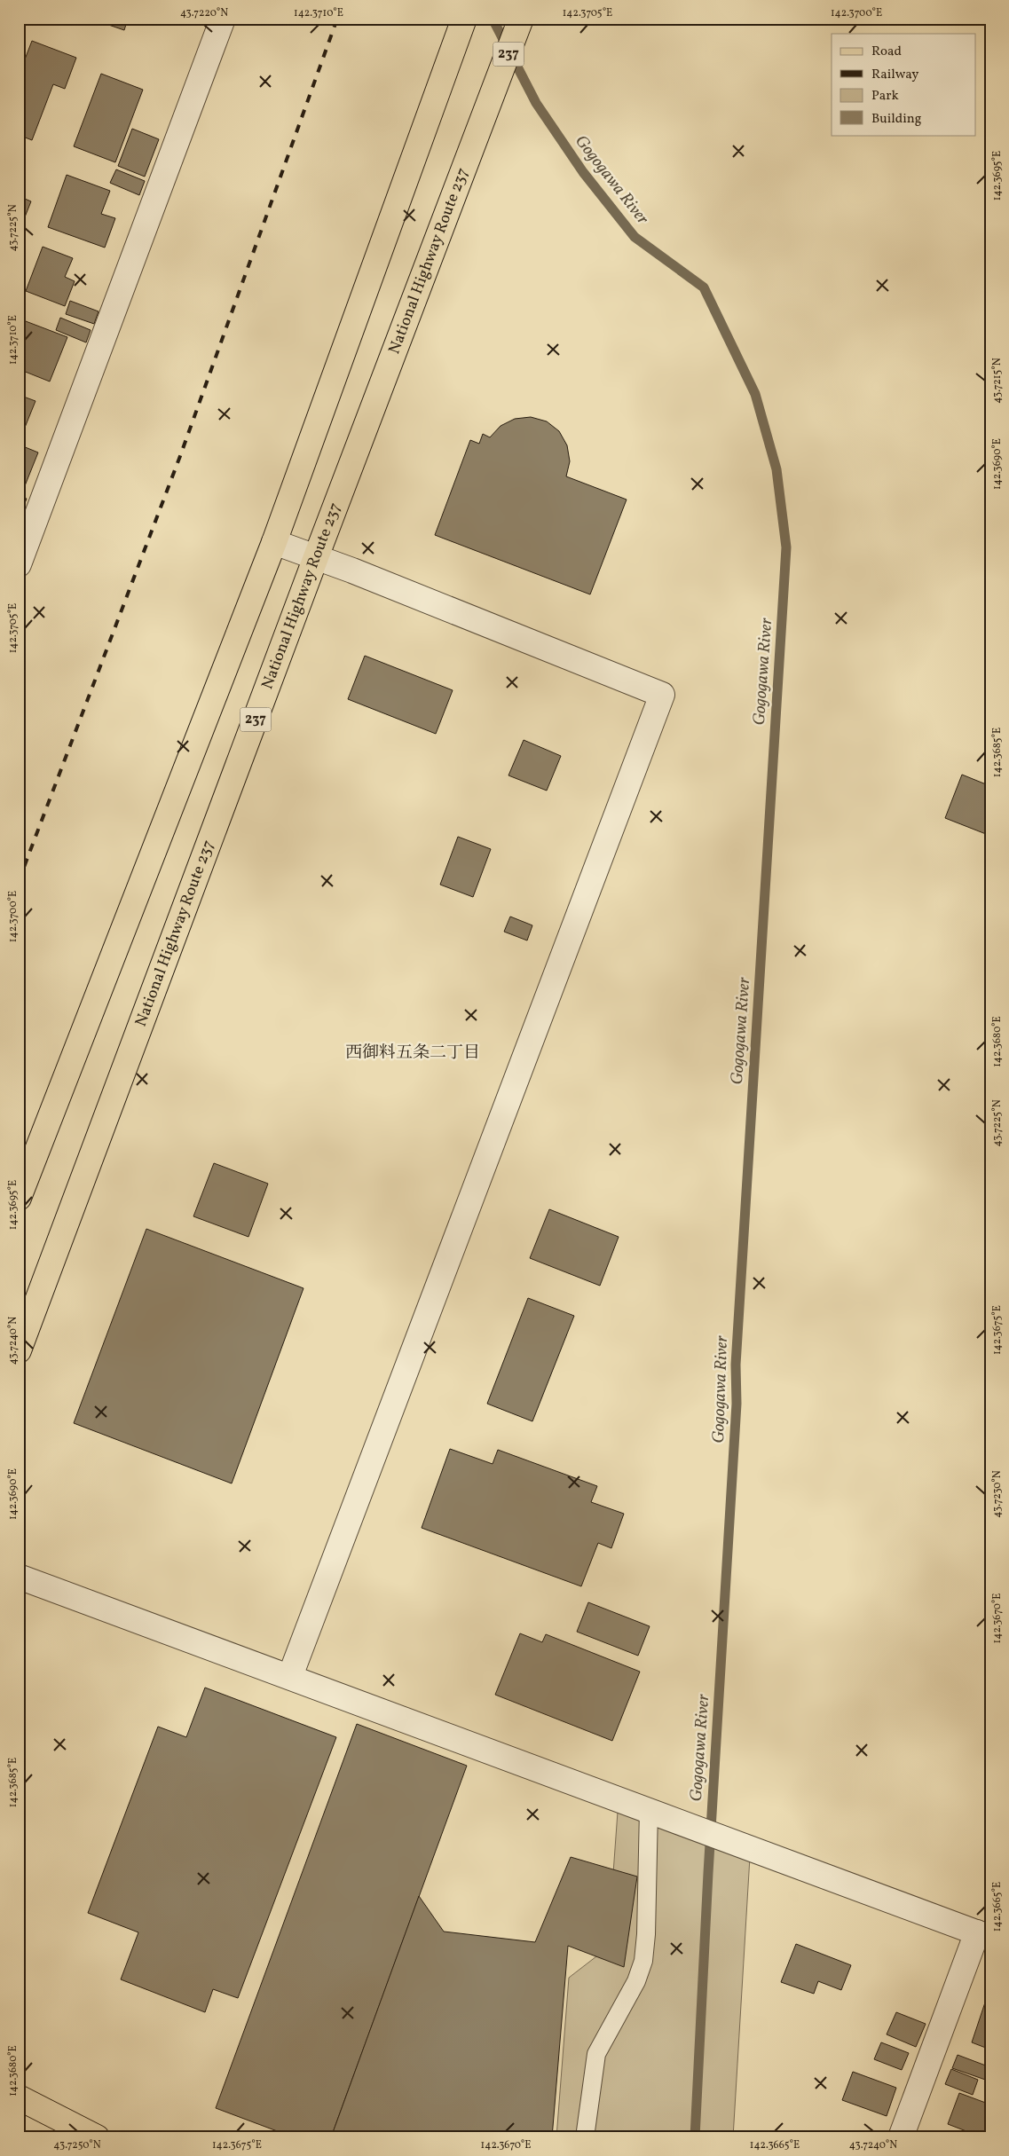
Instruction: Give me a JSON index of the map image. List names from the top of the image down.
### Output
{
  "streets": {
    "main road": ["237", "National Highway Route 237"]
  },
  "districts": ["西御料五条二丁目"],
  "water": ["Gogogawa River"],
  "legend": [
    "Road",
    "Railway",
    "Park",
    "Building"
  ],
  "coordinates": [
    "43.7220°N",
    "142.3710°E",
    "142.3705°E",
    "142.3700°E",
    "142.3695°E",
    "43.7225°N",
    "43.7215°N",
    "142.3690°E",
    "142.3685°E",
    "142.3680°E",
    "142.3675°E",
    "43.7240°N",
    "43.7230°N",
    "142.3670°E",
    "142.3665°E",
    "43.7250°N"
  ]
}
